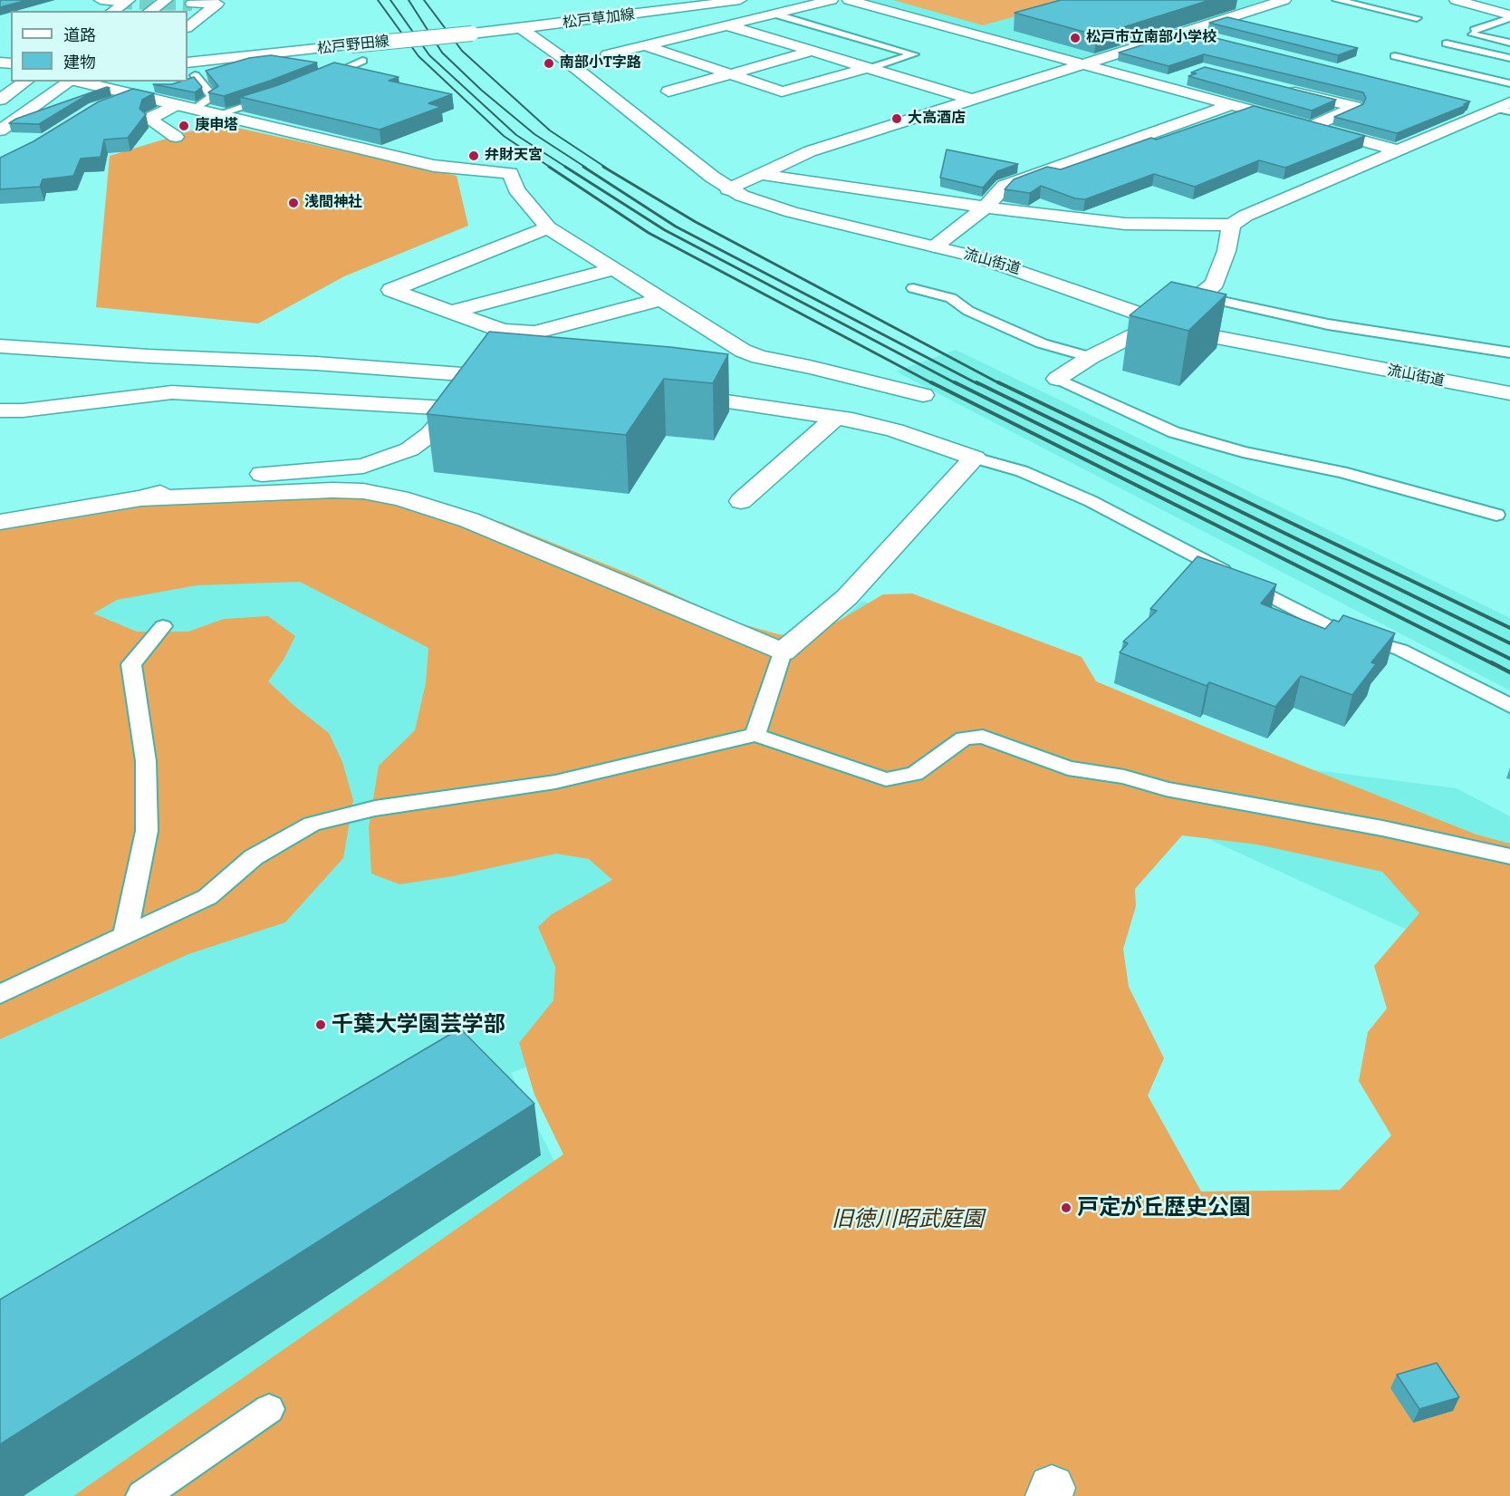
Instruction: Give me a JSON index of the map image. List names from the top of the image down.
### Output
{
  "streets": {
    "main road": ["松戸草加線", "松戸野田線", "流山街道"]
  },
  "crossings": [
    ["松戸草加線", "松戸野田線"],
    ["松戸草加線", "流山街道"],
    ["松戸野田線", "流山街道"]
  ],
  "parks": ["旧徳川昭武庭園"],
  "places": [
    "松戸市立南部小学校",
    "南部小T字路",
    "大高酒店",
    "庚申塔",
    "弁財天宮",
    "浅間神社",
    "千葉大学園芸学部",
    "戸定が丘歴史公園"
  ],
  "legend": ["道路", "建物"]
}
